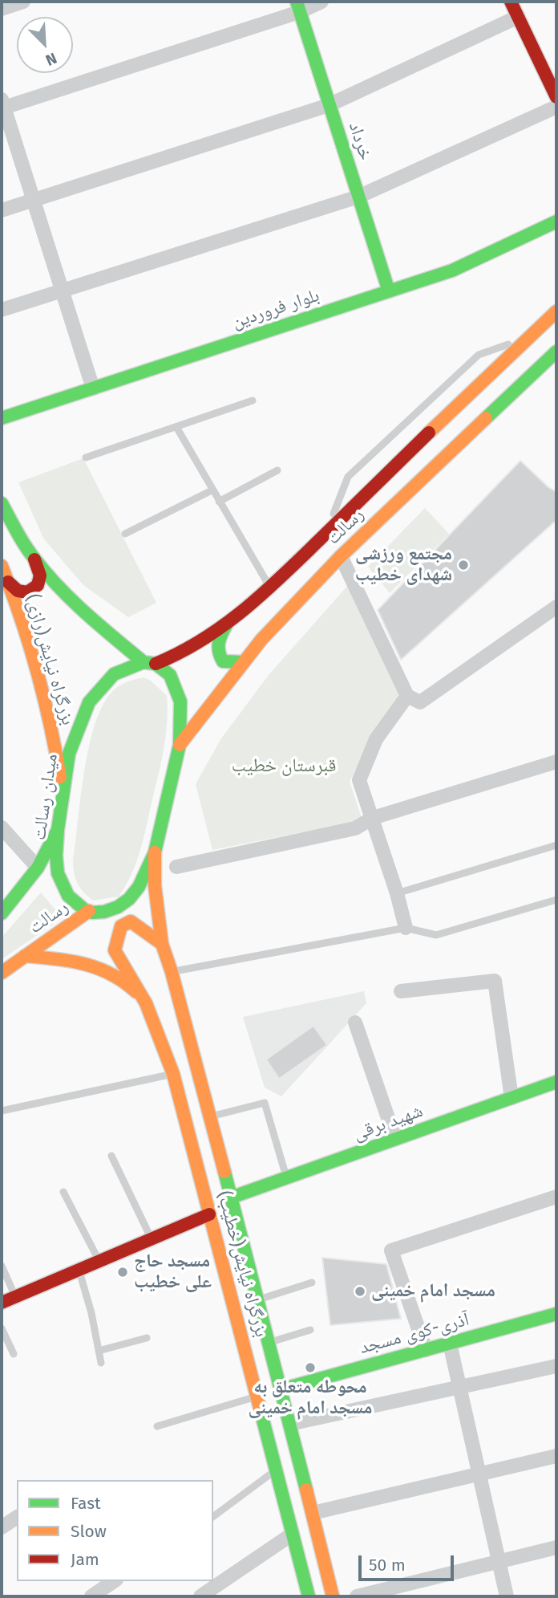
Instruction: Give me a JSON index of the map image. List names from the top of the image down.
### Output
{
  "streets": {
    "main road": [
      "خرداد",
      "بلوار فروردین",
      "رسالت",
      "بزرگراه نیایش(رازی)",
      "میدان رسالت",
      "شهید برقی",
      "بزرگراه نیایش(خطیب)",
      "آذری-کوی مسجد"
    ]
  },
  "crossings": [
    ["خرداد", "بلوار فروردین"],
    ["رسالت", "بزرگراه نیایش(رازی)"],
    ["رسالت", "میدان رسالت"],
    ["رسالت", "بزرگراه نیایش(خطیب)"],
    ["بزرگراه نیایش(رازی)", "میدان رسالت"],
    ["میدان رسالت", "بزرگراه نیایش(خطیب)"],
    ["شهید برقی", "بزرگراه نیایش(خطیب)"],
    ["بزرگراه نیایش(خطیب)", "آذری-کوی مسجد"]
  ],
  "parks": ["قبرستان خطیب"],
  "places": [
    "مجتمع ورزشی شهدای خطیب",
    "مسجد حاج علی خطیب",
    "مسجد امام خمینی",
    "محوطه متعلق به مسجد امام خمینی"
  ],
  "legend": ["Fast", "Slow", "Jam"],
  "scale_bar": "50 m",
  "north": "bottom right"
}
